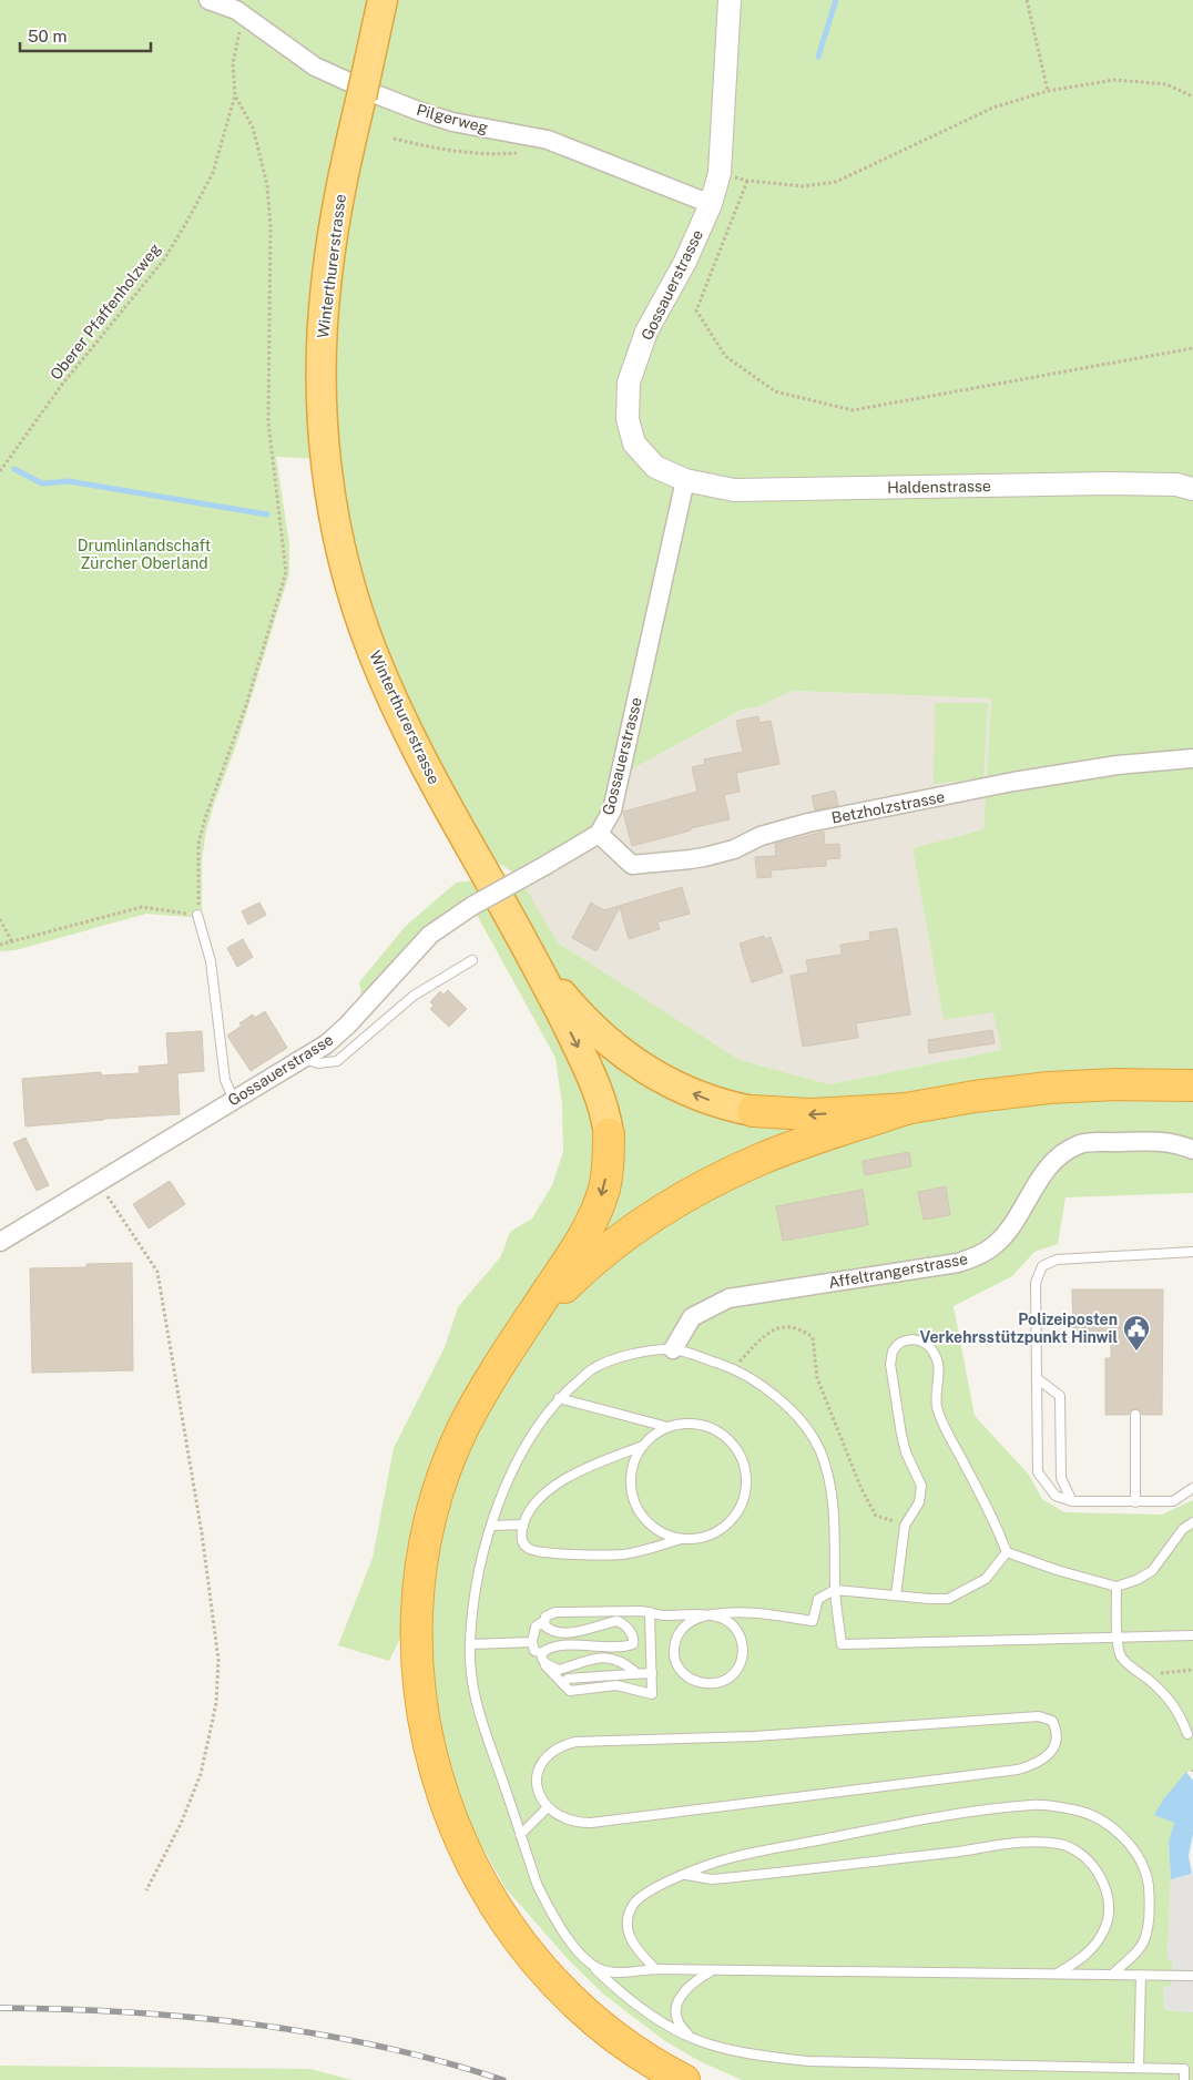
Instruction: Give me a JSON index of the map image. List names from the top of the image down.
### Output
{
  "streets": {
    "highway": ["Winterthurerstrasse"],
    "street": [
      "Pilgerweg",
      "Gossauerstrasse",
      "Haldenstrasse",
      "Betzholzstrasse",
      "Affeltrangerstrasse"
    ],
    "path": ["Oberer Pfaffenholzweg"]
  },
  "crossings": [
    ["Pilgerweg", "Gossauerstrasse"],
    ["Gossauerstrasse", "Haldenstrasse"],
    ["Gossauerstrasse", "Betzholzstrasse"]
  ],
  "parks": ["Drumlinlandschaft Zürcher Oberland"],
  "places": {
    "public building": ["Polizeiposten Verkehrsstützpunkt Hinwil"]
  },
  "scale_bar": "50 m"
}
